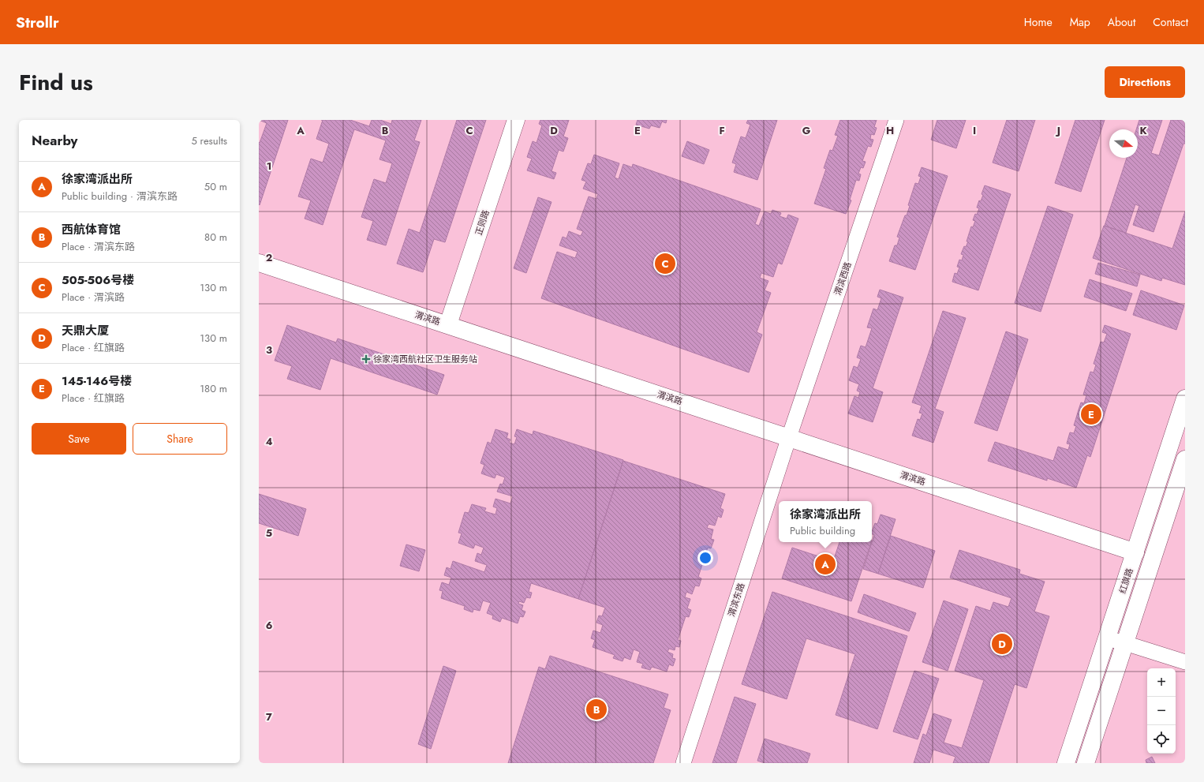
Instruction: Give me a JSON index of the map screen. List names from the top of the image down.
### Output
{
  "streets": {
    "street": [
      "正则路",
      "渭滨西路",
      "渭滨路",
      "红旗路",
      "渭滨东路"
    ]
  },
  "crossings": [
    ["正则路", "渭滨路"],
    ["渭滨西路", "渭滨路"],
    ["渭滨西路", "渭滨东路"],
    ["渭滨路", "红旗路"],
    ["渭滨路", "渭滨东路"]
  ],
  "places": {
    "health": ["徐家湾西航社区卫生服务站"]
  },
  "north": "right",
  "page": {
    "header": "Strollr",
    "nav": [
      "Home",
      "Map",
      "About",
      "Contact"
    ],
    "title": "Find us",
    "buttons": [
      "Directions",
      ["Save", "Share"]
    ],
    "heading": ["Nearby", "5 results"],
    "list": [
      {
        "mark": "A",
        "name": "徐家湾派出所",
        "note": "Public building · 渭滨东路",
        "value": "50 m"
      },
      {
        "mark": "B",
        "name": "西航体育馆",
        "note": "Place · 渭滨东路",
        "value": "80 m"
      },
      {
        "mark": "C",
        "name": "505-506号楼",
        "note": "Place · 渭滨路",
        "value": "130 m"
      },
      {
        "mark": "D",
        "name": "天鼎大厦",
        "note": "Place · 红旗路",
        "value": "130 m"
      },
      {
        "mark": "E",
        "name": "145-146号楼",
        "note": "Place · 红旗路",
        "value": "180 m"
      }
    ],
    "pins": [
      "C",
      "E",
      "A",
      "D",
      "B"
    ],
    "popup": ["徐家湾派出所", "Public building"],
    "map_buttons": ["+", "−"]
  },
  "grid": {
    "columns": [
      "A",
      "B",
      "C",
      "D",
      "E",
      "F",
      "G",
      "H",
      "I",
      "J",
      "K"
    ],
    "rows": [
      "1",
      "2",
      "3",
      "4",
      "5",
      "6",
      "7"
    ]
  }
}
